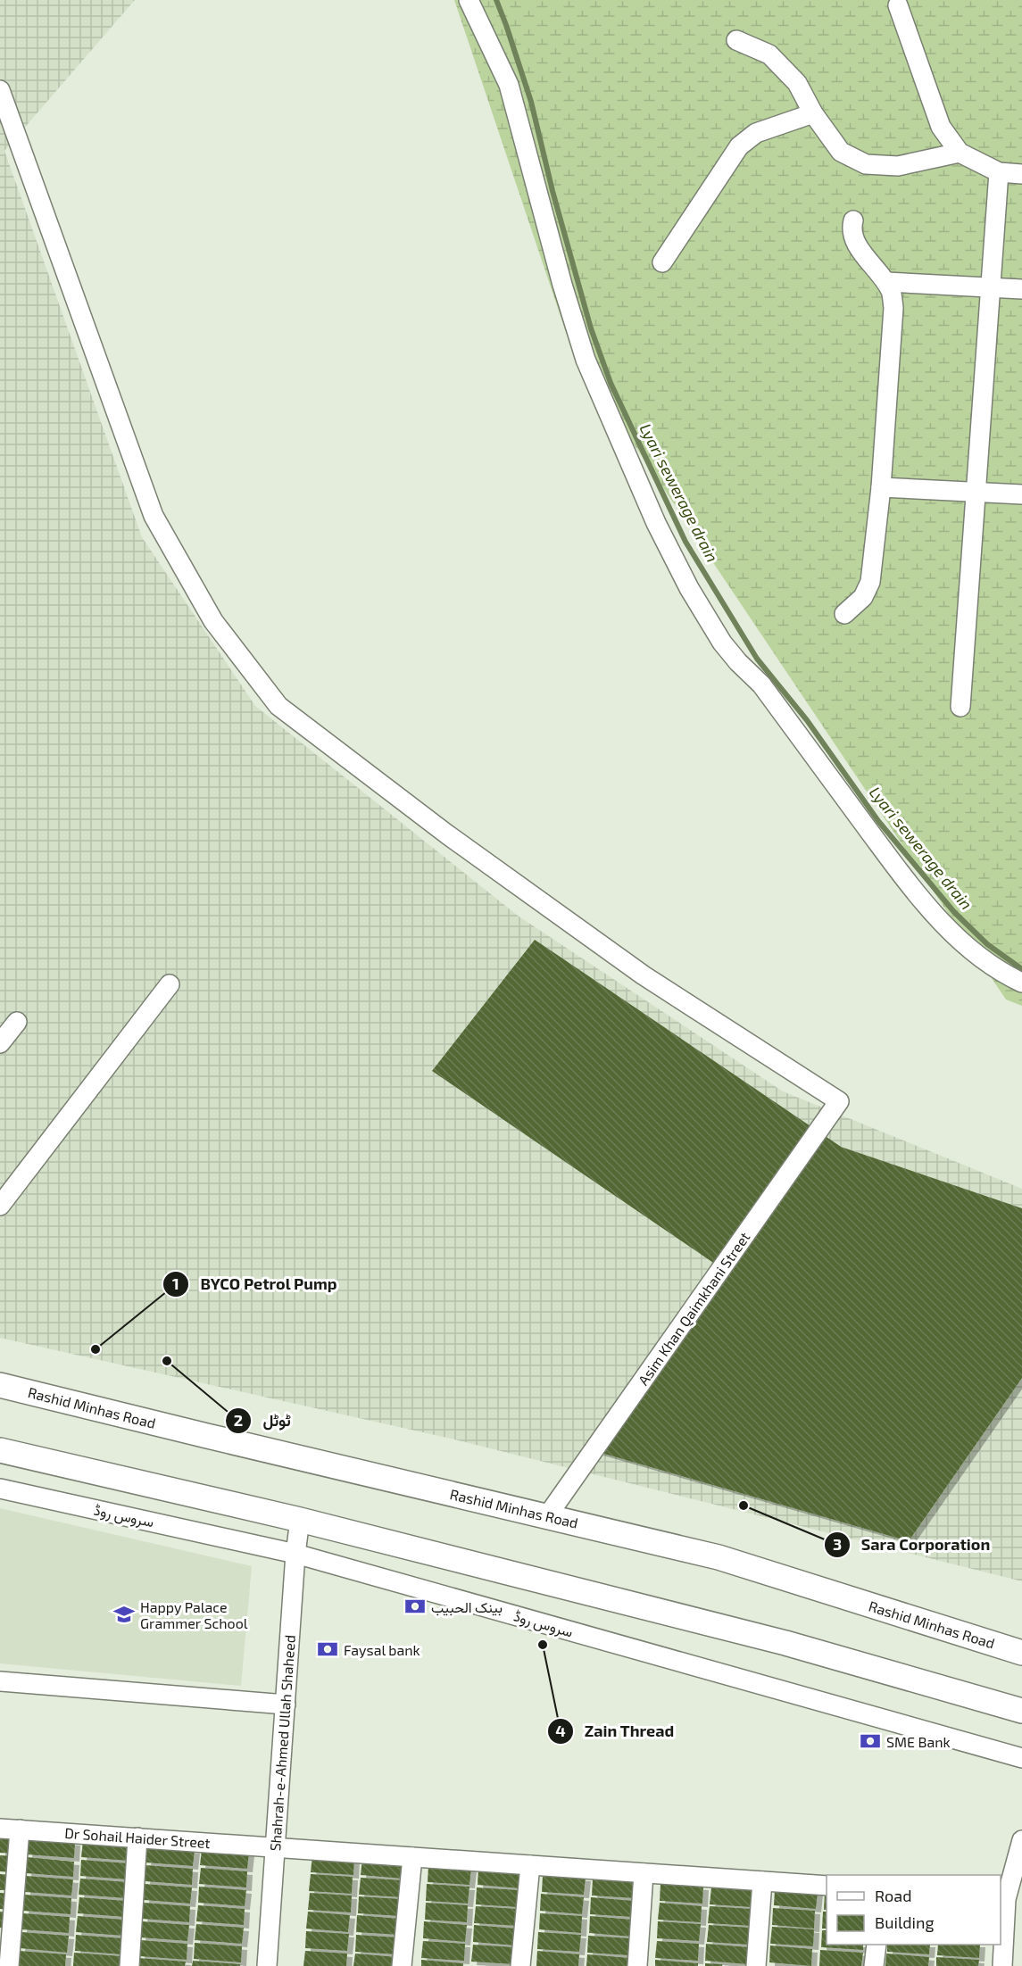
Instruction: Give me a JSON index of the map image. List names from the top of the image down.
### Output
{
  "streets": {
    "main road": ["Rashid Minhas Road"],
    "street": [
      "Asim Khan Qaimkhani Street",
      "سروس روڈ",
      "Shahrah-e-Ahmed Ullah Shaheed",
      "Dr Sohail Haider Street"
    ]
  },
  "crossings": [
    ["Asim Khan Qaimkhani Street", "Rashid Minhas Road"],
    ["سروس روڈ", "Shahrah-e-Ahmed Ullah Shaheed"],
    ["Shahrah-e-Ahmed Ullah Shaheed", "Dr Sohail Haider Street"]
  ],
  "water": ["Lyari sewerage drain"],
  "places": {
    "other": [
      "BYCO Petrol Pump",
      "ٹوٹل",
      "Sara Corporation",
      "Zain Thread"
    ],
    "bank": ["بينک الحبيب", "Faysal bank", "SME Bank"],
    "school or university": ["Happy Palace Grammer School"]
  },
  "legend": ["Road", "Building"]
}
